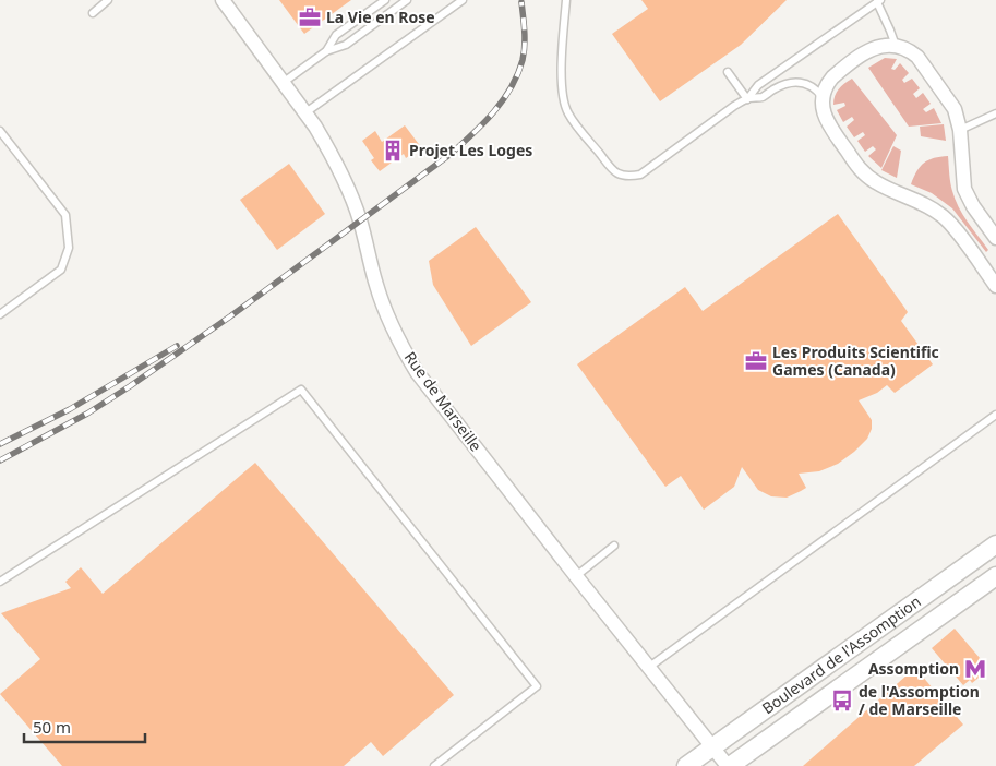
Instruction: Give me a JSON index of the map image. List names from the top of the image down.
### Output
{
  "streets": {
    "street": ["Rue de Marseille", "Boulevard de l'Assomption"]
  },
  "crossings": [
    ["Rue de Marseille", "Boulevard de l'Assomption"]
  ],
  "places": {
    "office": ["La Vie en Rose", "Les Produits Scientific Games (Canada)"],
    "building": ["Projet Les Loges"],
    "metro station": ["Assomption"],
    "bus stop": ["de l'Assomption / de Marseille"]
  },
  "scale_bar": "50 m"
}
